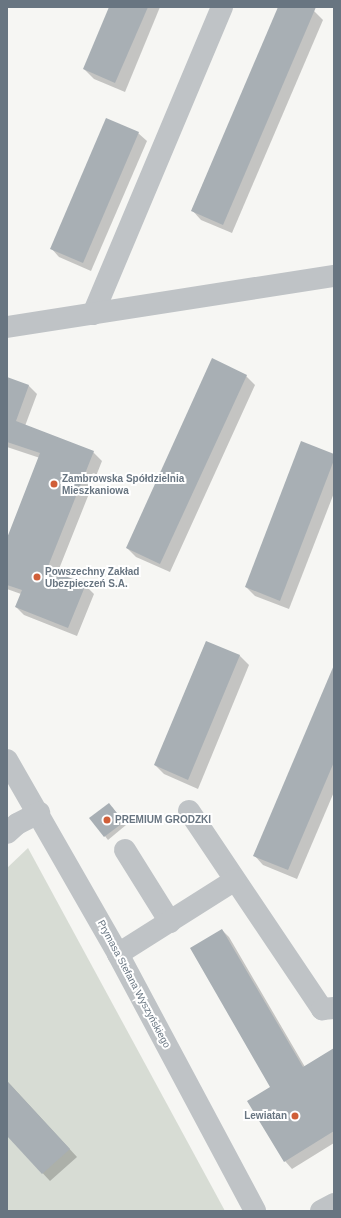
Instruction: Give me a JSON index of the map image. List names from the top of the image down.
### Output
{
  "streets": {
    "street": ["Prymasa Stefana Wyszyńskiego"]
  },
  "places": [
    "Zambrowska Spółdzielnia Mieszkaniowa",
    "Powszechny Zakład Ubezpieczeń S.A.",
    "PREMIUM GRODZKI",
    "Lewiatan"
  ]
}
